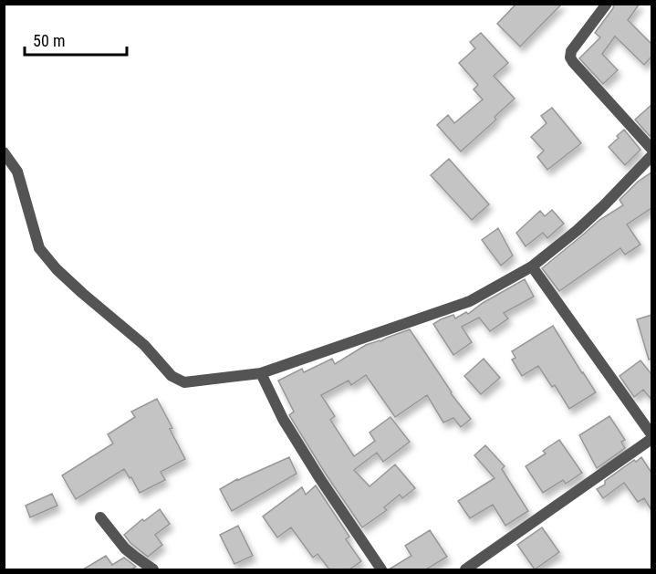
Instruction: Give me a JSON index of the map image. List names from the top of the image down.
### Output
{
  "scale_bar": "50 m"
}
